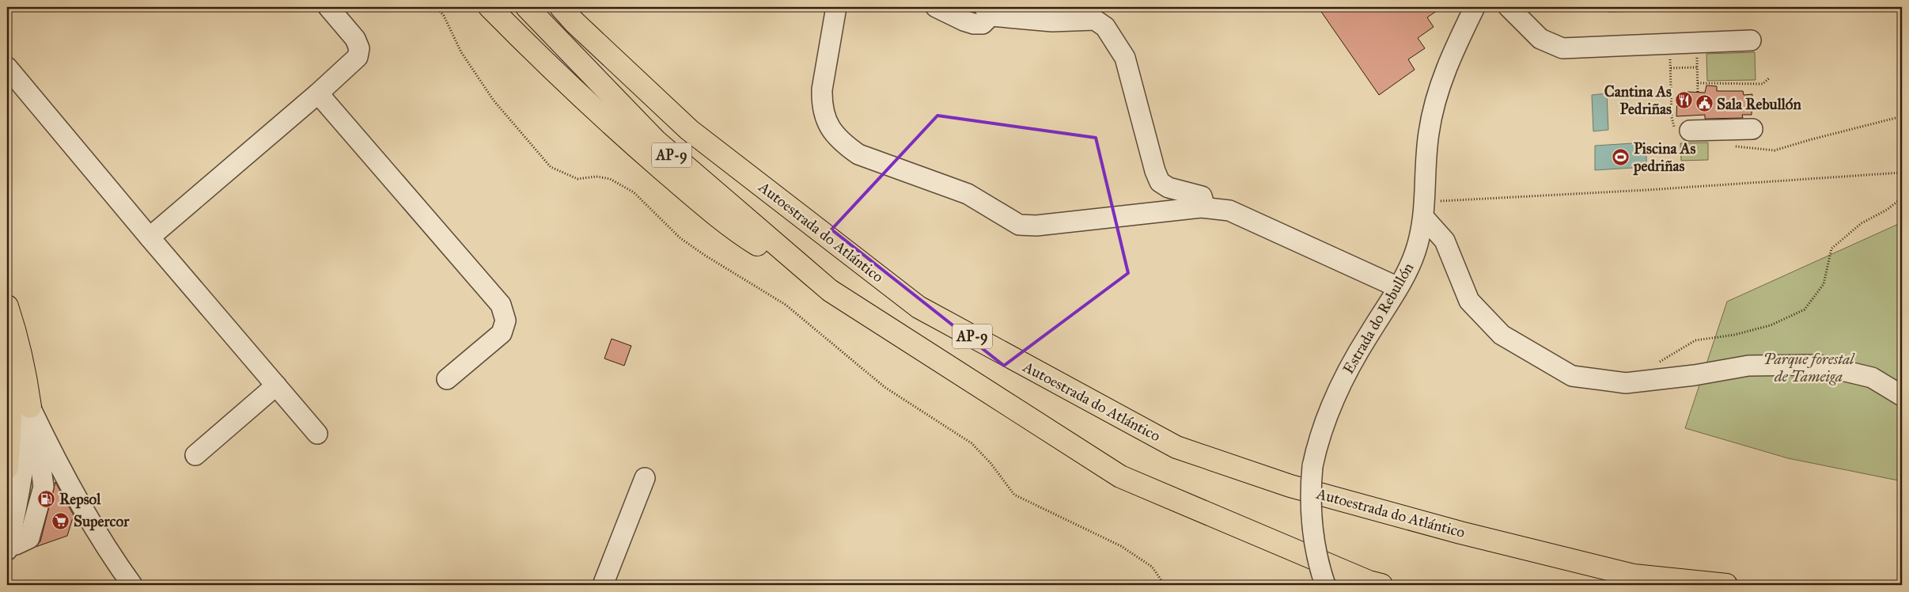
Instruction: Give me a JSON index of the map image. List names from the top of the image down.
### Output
{
  "streets": {
    "highway": ["AP-9", "Autoestrada do Atlántico"],
    "street": ["Estrada do Rebullón"]
  },
  "parks": ["Parque forestal de Tameiga"],
  "places": {
    "restaurant": ["Cantina As Pedriñas"],
    "public building": ["Sala Rebullón"],
    "sports": ["Piscina As pedriñas"],
    "fuel station": ["Repsol"],
    "supermarket": ["Supercor"]
  }
}
